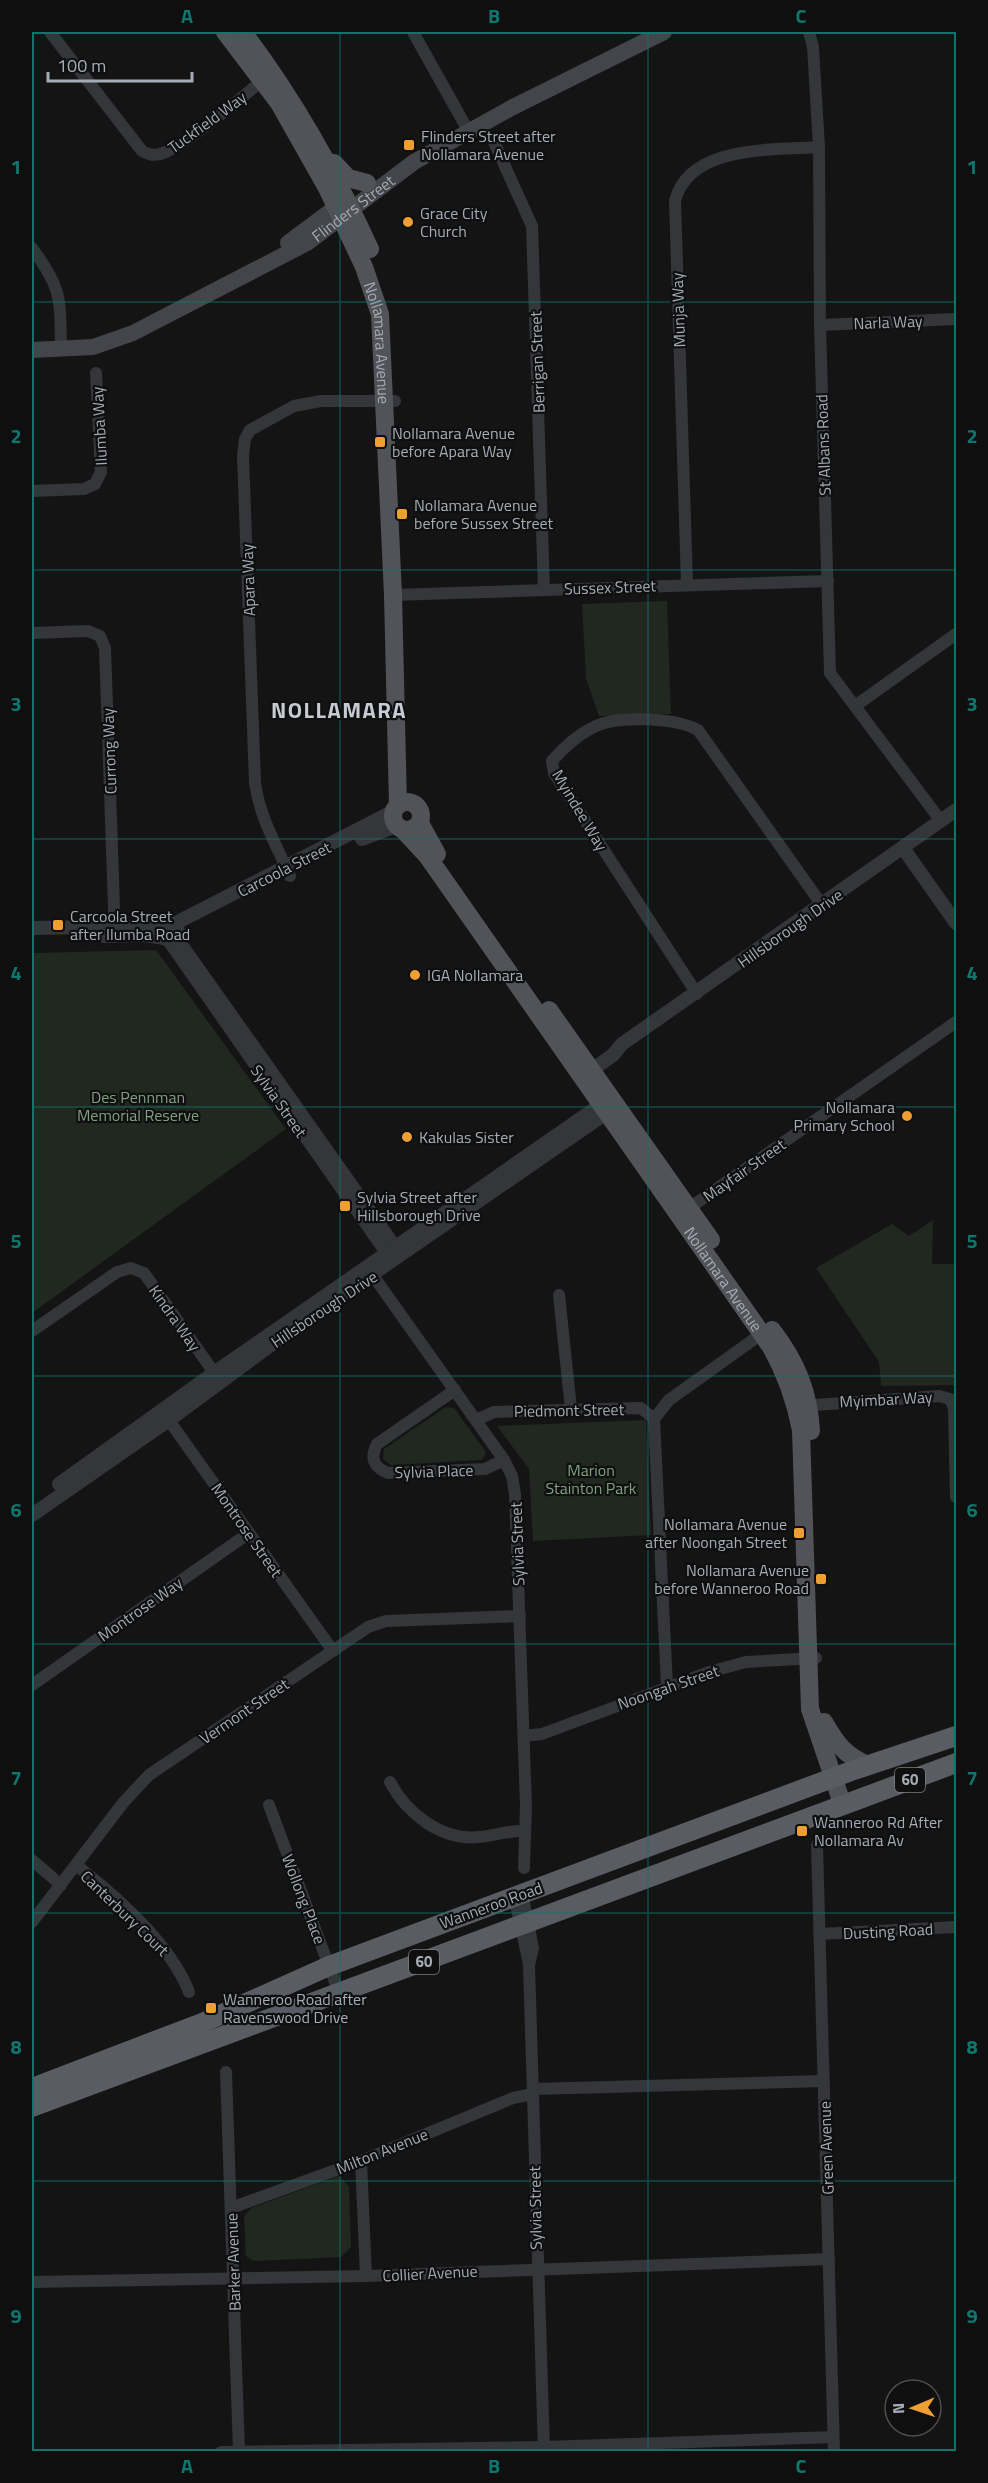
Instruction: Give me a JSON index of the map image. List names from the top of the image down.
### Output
{
  "streets": {
    "highway": ["60", "Wanneroo Road"],
    "main road": ["Flinders Street", "Nollamara Avenue"],
    "street": [
      "Tuckfield Way",
      "Munja Way",
      "Narla Way",
      "Berrigan Street",
      "Ilumba Way",
      "St Albans Road",
      "Apara Way",
      "Sussex Street",
      "Currong Way",
      "Myindee Way",
      "Carcoola Street",
      "Hillsborough Drive",
      "Sylvia Street",
      "Mayfair Street",
      "Kindra Way",
      "Myimbar Way",
      "Piedmont Street",
      "Sylvia Place",
      "Montrose Street",
      "Montrose Way",
      "Noongah Street",
      "Vermont Street",
      "Wollong Place",
      "Canterbury Court",
      "Dusting Road",
      "Green Avenue",
      "Milton Avenue",
      "Barker Avenue",
      "Collier Avenue"
    ]
  },
  "crossings": [
    ["Tuckfield Way", "Nollamara Avenue"],
    ["Flinders Street", "Nollamara Avenue"],
    ["Munja Way", "St Albans Road"],
    ["Munja Way", "Sussex Street"],
    ["Narla Way", "St Albans Road"],
    ["Nollamara Avenue", "Apara Way"],
    ["Nollamara Avenue", "Sussex Street"],
    ["Nollamara Avenue", "Carcoola Street"],
    ["Nollamara Avenue", "Hillsborough Drive"],
    ["Nollamara Avenue", "Mayfair Street"],
    ["Nollamara Avenue", "Myimbar Way"],
    ["Nollamara Avenue", "Noongah Street"],
    ["Nollamara Avenue", "Wanneroo Road"],
    ["Berrigan Street", "Sussex Street"],
    ["St Albans Road", "Sussex Street"],
    ["St Albans Road", "Hillsborough Drive"],
    ["Apara Way", "Carcoola Street"],
    ["Currong Way", "Carcoola Street"],
    ["Myindee Way", "Hillsborough Drive"],
    ["Carcoola Street", "Sylvia Street"],
    ["Hillsborough Drive", "Sylvia Street"],
    ["Hillsborough Drive", "Kindra Way"],
    ["Hillsborough Drive", "Montrose Street"],
    ["Sylvia Street", "Piedmont Street"],
    ["Sylvia Street", "Sylvia Place"],
    ["Sylvia Street", "Noongah Street"],
    ["Sylvia Street", "Vermont Street"],
    ["Sylvia Street", "Wanneroo Road"],
    ["Sylvia Street", "Milton Avenue"],
    ["Sylvia Street", "Collier Avenue"],
    ["Montrose Street", "Montrose Way"],
    ["Montrose Street", "Vermont Street"],
    ["Vermont Street", "Canterbury Court"],
    ["Wollong Place", "Wanneroo Road"],
    ["Dusting Road", "Green Avenue"],
    ["Green Avenue", "Milton Avenue"],
    ["Green Avenue", "Collier Avenue"],
    ["Milton Avenue", "Barker Avenue"],
    ["Barker Avenue", "Collier Avenue"]
  ],
  "districts": ["NOLLAMARA"],
  "parks": ["Des Pennman Memorial Reserve", "Marion Stainton Park"],
  "places": {
    "transit": [
      "Flinders Street after Nollamara Avenue",
      "Nollamara Avenue before Apara Way",
      "Nollamara Avenue before Sussex Street",
      "Carcoola Street after Ilumba Road",
      "Sylvia Street after Hillsborough Drive",
      "Nollamara Avenue after Noongah Street",
      "Nollamara Avenue before Wanneroo Road",
      "Wanneroo Rd After Nollamara Av",
      "Wanneroo Road after Ravenswood Drive"
    ],
    "other": [
      "Grace City Church",
      "IGA Nollamara",
      "Nollamara Primary School",
      "Kakulas Sister"
    ]
  },
  "scale_bar": "100 m",
  "north": "left",
  "grid": {
    "columns": ["A", "B", "C"],
    "rows": [
      "1",
      "2",
      "3",
      "4",
      "5",
      "6",
      "7",
      "8",
      "9"
    ]
  }
}
